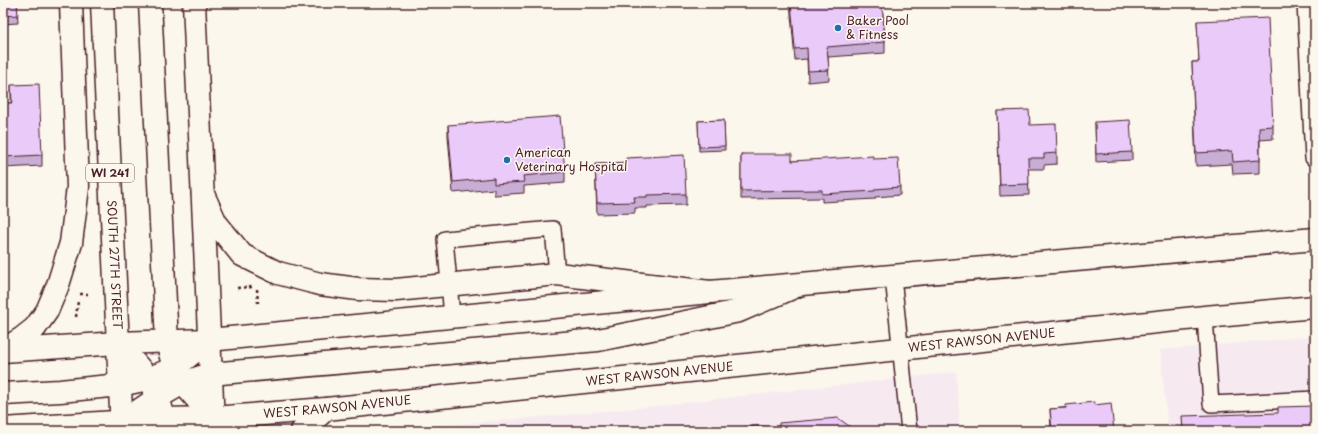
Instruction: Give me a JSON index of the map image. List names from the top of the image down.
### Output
{
  "streets": {
    "main road": ["WI 241", "SOUTH 27TH STREET", "WEST RAWSON AVENUE"]
  },
  "crossings": [
    ["SOUTH 27TH STREET", "WEST RAWSON AVENUE"]
  ],
  "places": ["Baker Pool & Fitness", "American Veterinary Hospital"]
}
